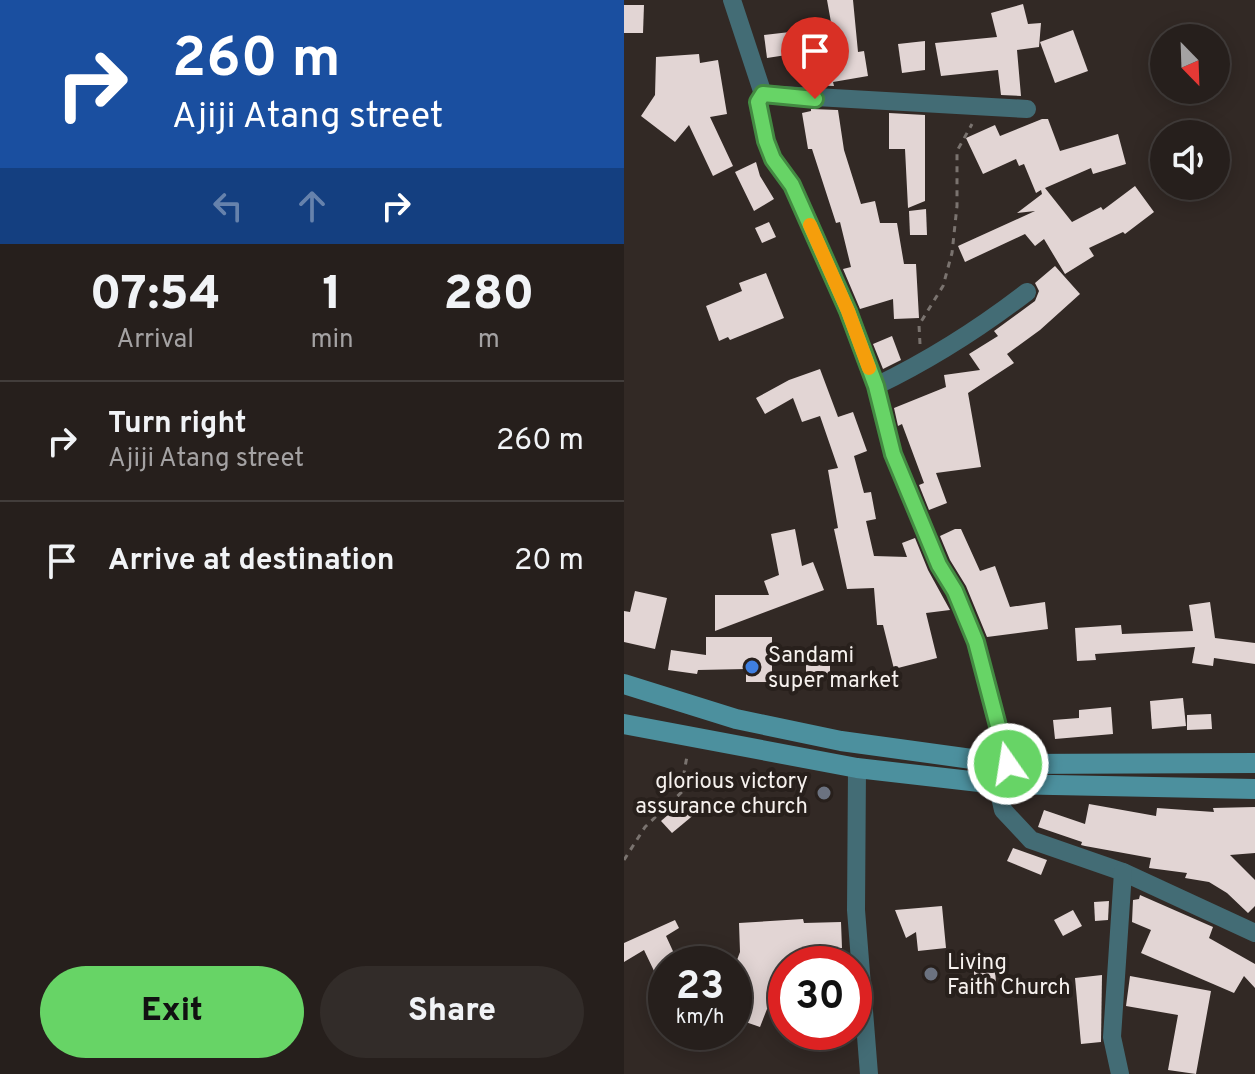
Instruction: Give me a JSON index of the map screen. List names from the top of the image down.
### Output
{
  "places": ["Sandami super market", "glorious victory assurance church", "Living Faith Church"],
  "north": "bottom right",
  "page": {
    "turn": ["260 m", "Ajiji Atang street"],
    "eta": [
      "07:54",
      "Arrival",
      "1",
      "min",
      "280",
      "m"
    ],
    "list": [
      {
        "name": "Turn right",
        "note": "Ajiji Atang street",
        "value": "260 m"
      },
      {
        "name": "Arrive at destination",
        "value": "20 m"
      }
    ],
    "speed": "23 km/h",
    "limit": "30",
    "buttons": ["Exit", "Share"]
  }
}
